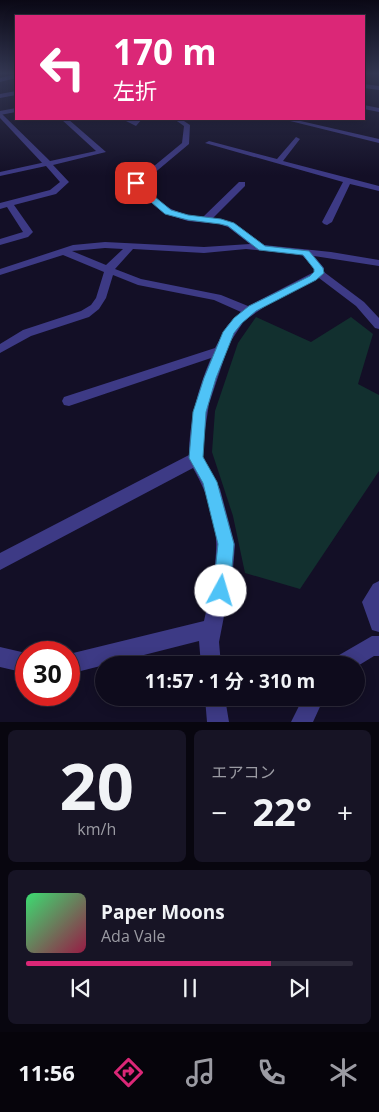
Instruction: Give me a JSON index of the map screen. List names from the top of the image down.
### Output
{
  "page": {
    "turn": ["170 m", "左折"],
    "limit": "30",
    "trip": "11:57 · 1 分 · 310 m",
    "tile": [
      ["20", "km/h"],
      "エアコン"
    ],
    "heat": ["−", "22°", "+"],
    "song": ["Paper Moons", "Ada Vale"],
    "tabs": "11:56"
  }
}
